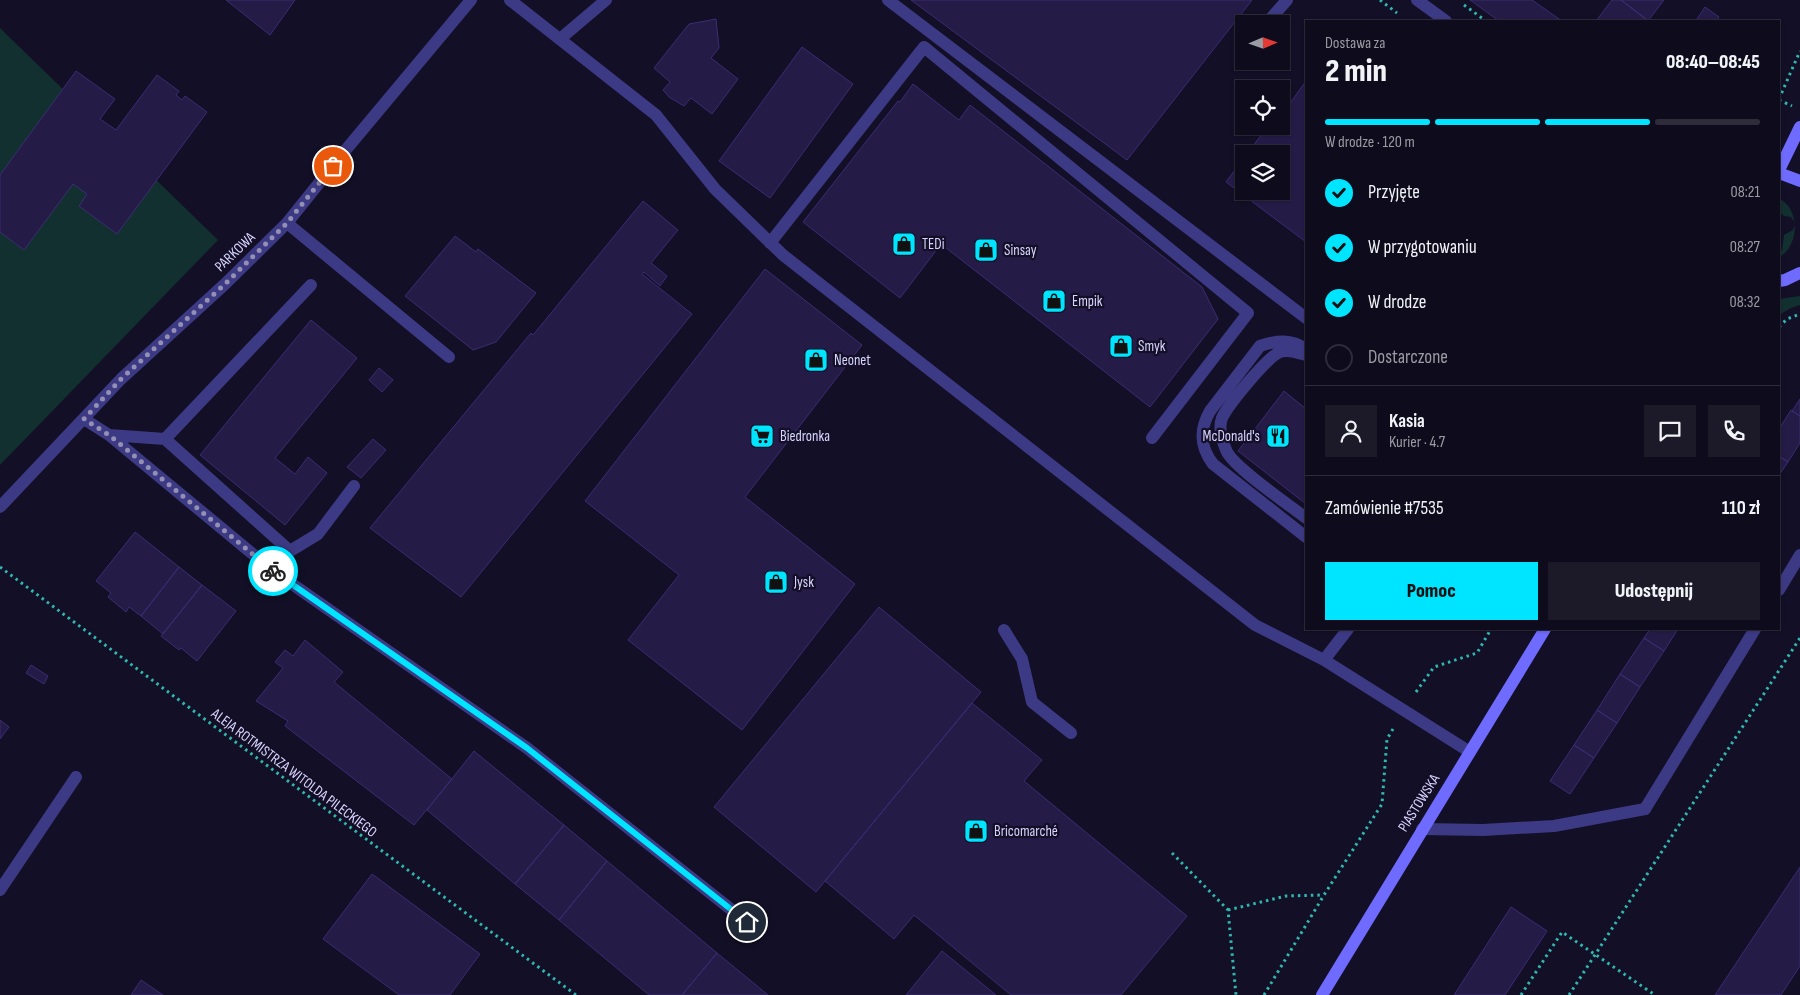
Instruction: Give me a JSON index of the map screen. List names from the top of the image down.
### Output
{
  "streets": {
    "street": ["PARKOWA", "PIASTOWSKA"],
    "path": ["ALEJA ROTMISTRZA WITOLDA PILECKIEGO"]
  },
  "places": {
    "shop": [
      "TEDi",
      "Sinsay",
      "Empik",
      "Smyk",
      "Neonet",
      "Jysk",
      "Bricomarché"
    ],
    "supermarket": ["Biedronka"],
    "restaurant": ["McDonald's"]
  },
  "north": "right",
  "page": {
    "heading": ["2 min", "Dostawa za", "08:40–08:45"],
    "panel": [
      "Kasia",
      "Kurier · 4.7",
      "Zamówienie #7535",
      "110 zł"
    ],
    "bar": "W drodze · 120 m",
    "list": [
      ["Przyjęte", "08:21"],
      ["W przygotowaniu", "08:27"],
      ["W drodze", "08:32"],
      "Dostarczone"
    ],
    "buttons": ["Pomoc", "Udostępnij"]
  }
}
